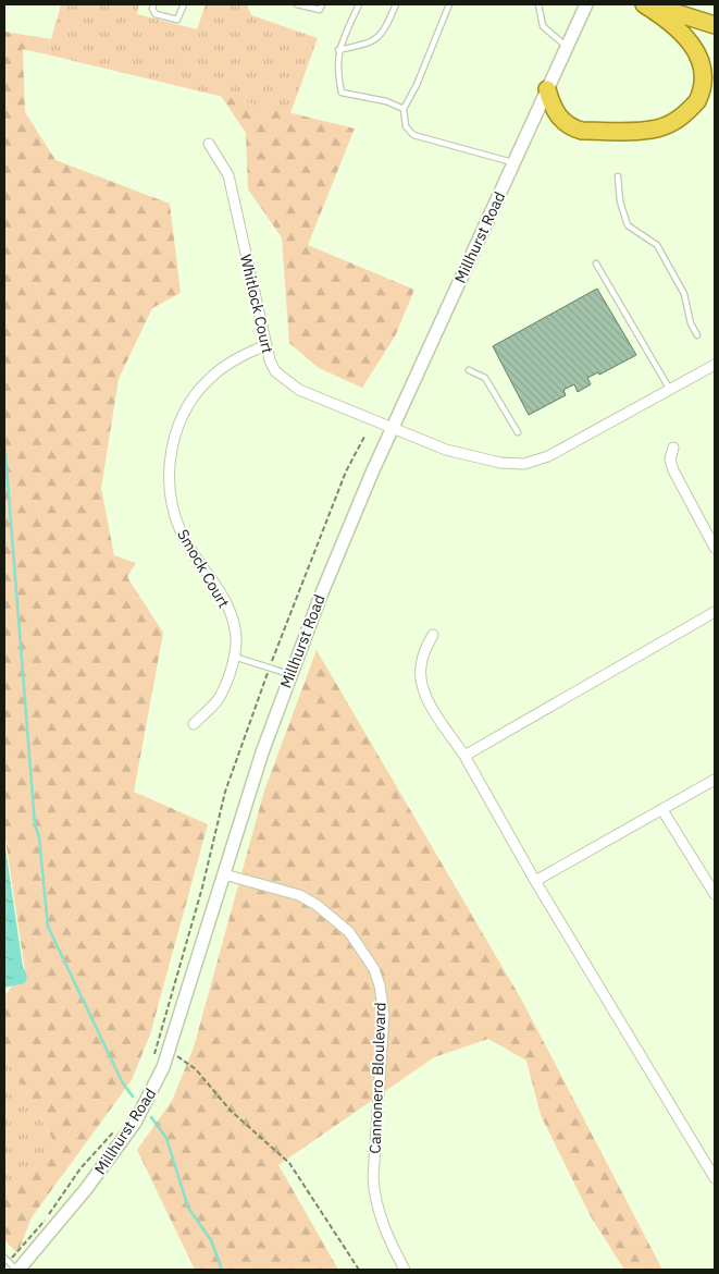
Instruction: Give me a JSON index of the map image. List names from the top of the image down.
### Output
{
  "streets": {
    "street": [
      "Millhurst Road",
      "Whitlock Court",
      "Smock Court",
      "Cannonero Bloulevard"
    ]
  },
  "crossings": [
    ["Millhurst Road", "Whitlock Court"],
    ["Millhurst Road", "Cannonero Bloulevard"],
    ["Whitlock Court", "Smock Court"]
  ]
}
